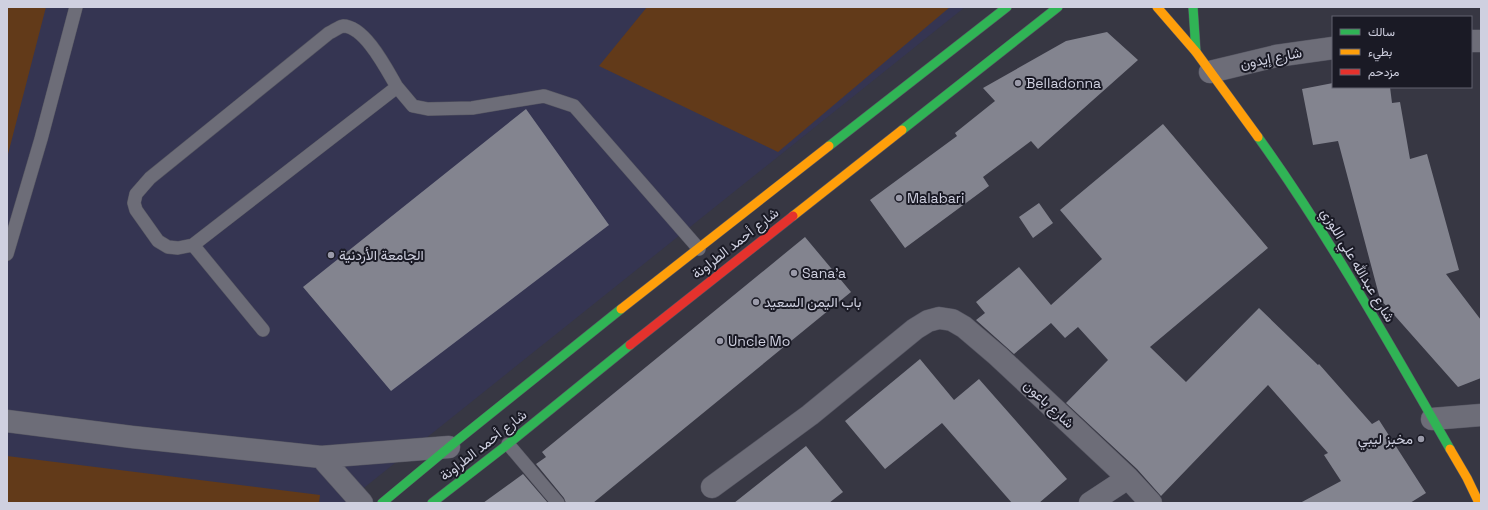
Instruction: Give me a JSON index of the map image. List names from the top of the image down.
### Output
{
  "streets": {
    "street": [
      "شارع إيدون",
      "شارع أحمد الطراونة",
      "شارع عبدالله علي اللوزي",
      "شارع باعون"
    ]
  },
  "crossings": [
    ["شارع إيدون", "شارع عبدالله علي اللوزي"]
  ],
  "places": [
    "Belladonna",
    "Malabari",
    "الجامعة الأردنية",
    "Sana'a",
    "باب اليمن السعيد",
    "Uncle Mo",
    "مخبز ليبي"
  ],
  "legend": ["سالك", "بطيء", "مزدحم"]
}
